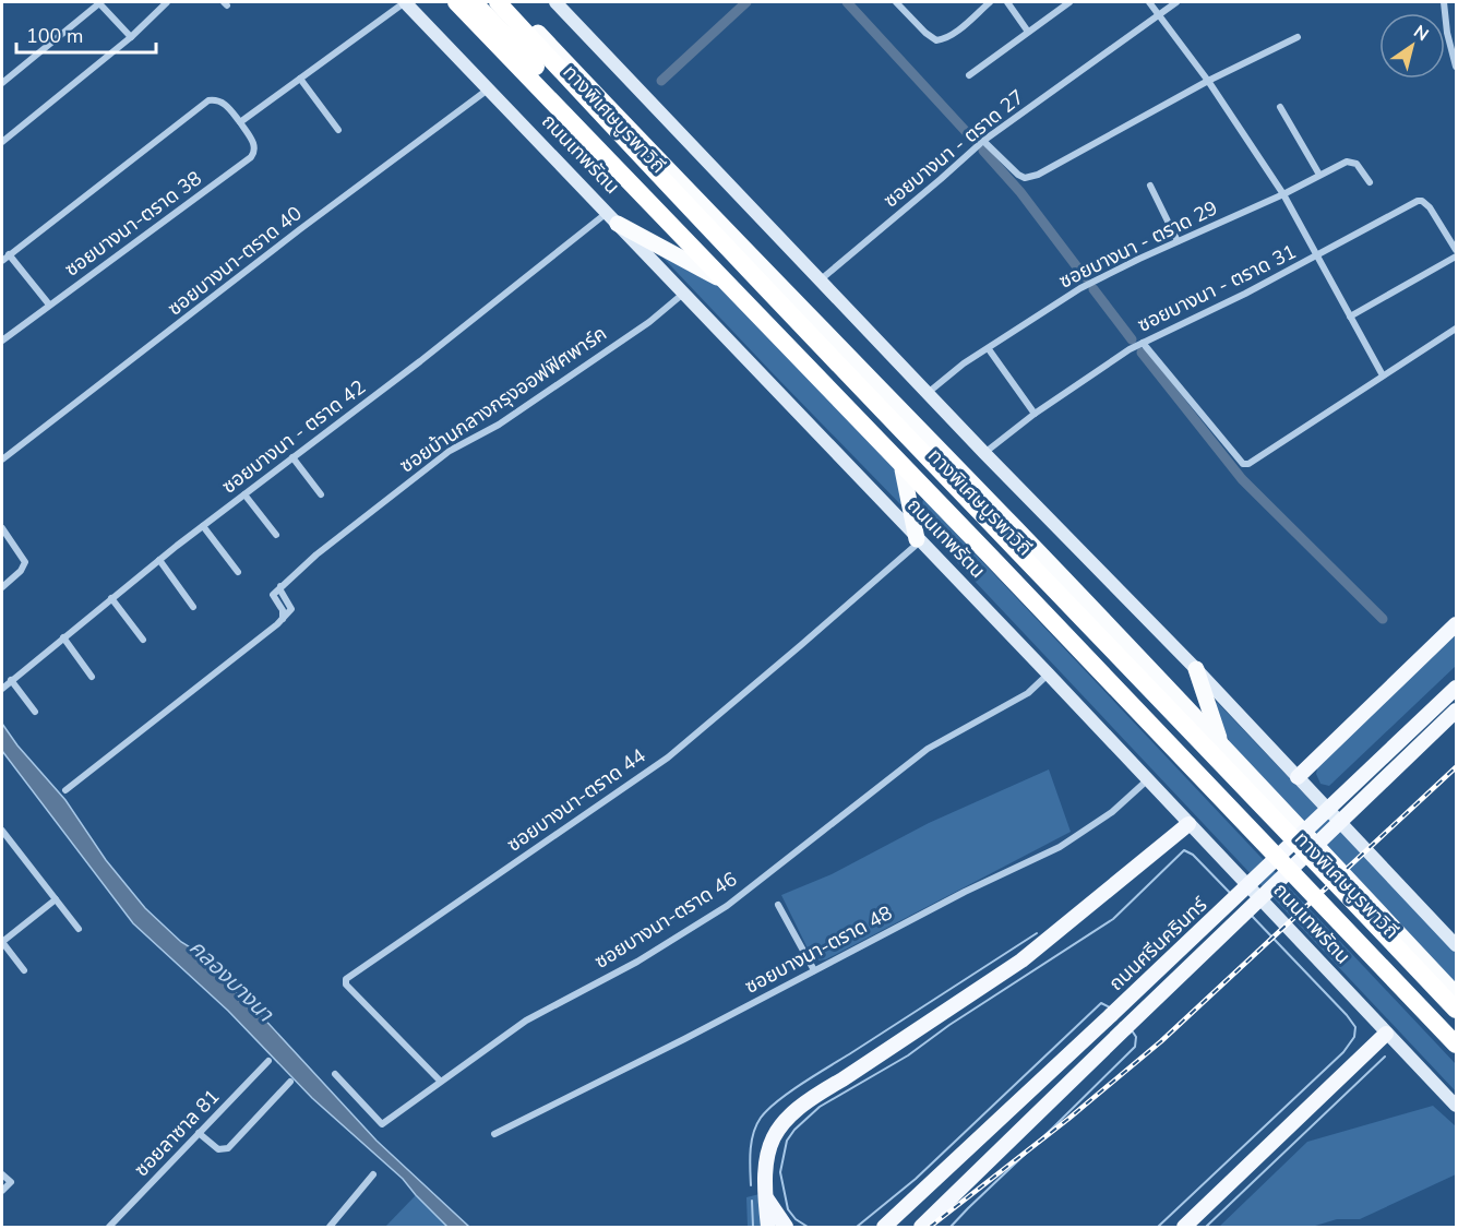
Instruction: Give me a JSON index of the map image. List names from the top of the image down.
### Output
{
  "streets": {
    "highway": ["ทางพิเศษบูรพาวิถี", "ถนนเทพรัตน"],
    "main road": ["ถนนศรีนครินทร์"],
    "street": [
      "ซอยบางนา - ตราด 27",
      "ซอยบางนา-ตราด 38",
      "ซอยบางนา - ตราด 29",
      "ซอยบางนา-ตราด 40",
      "ซอยบางนา - ตราด 31",
      "ซอยบ้านกลางกรุงออฟฟิศพาร์ค",
      "ซอยบางนา - ตราด 42",
      "ซอยบางนา-ตราด 44",
      "ซอยบางนา-ตราด 46",
      "ซอยบางนา-ตราด 48",
      "ซอยลาซาล 81"
    ]
  },
  "crossings": [
    ["ถนนเทพรัตน", "ซอยบางนา-ตราด 40"],
    ["ถนนเทพรัตน", "ซอยบ้านกลางกรุงออฟฟิศพาร์ค"],
    ["ถนนเทพรัตน", "ซอยบางนา - ตราด 42"],
    ["ถนนเทพรัตน", "ซอยบางนา-ตราด 44"],
    ["ถนนเทพรัตน", "ซอยบางนา-ตราด 46"],
    ["ถนนเทพรัตน", "ซอยบางนา-ตราด 48"],
    ["ซอยบางนา-ตราด 44", "ซอยบางนา-ตราด 46"]
  ],
  "water": ["คลองบางนา"],
  "scale_bar": "100 m",
  "north": "top right"
}
